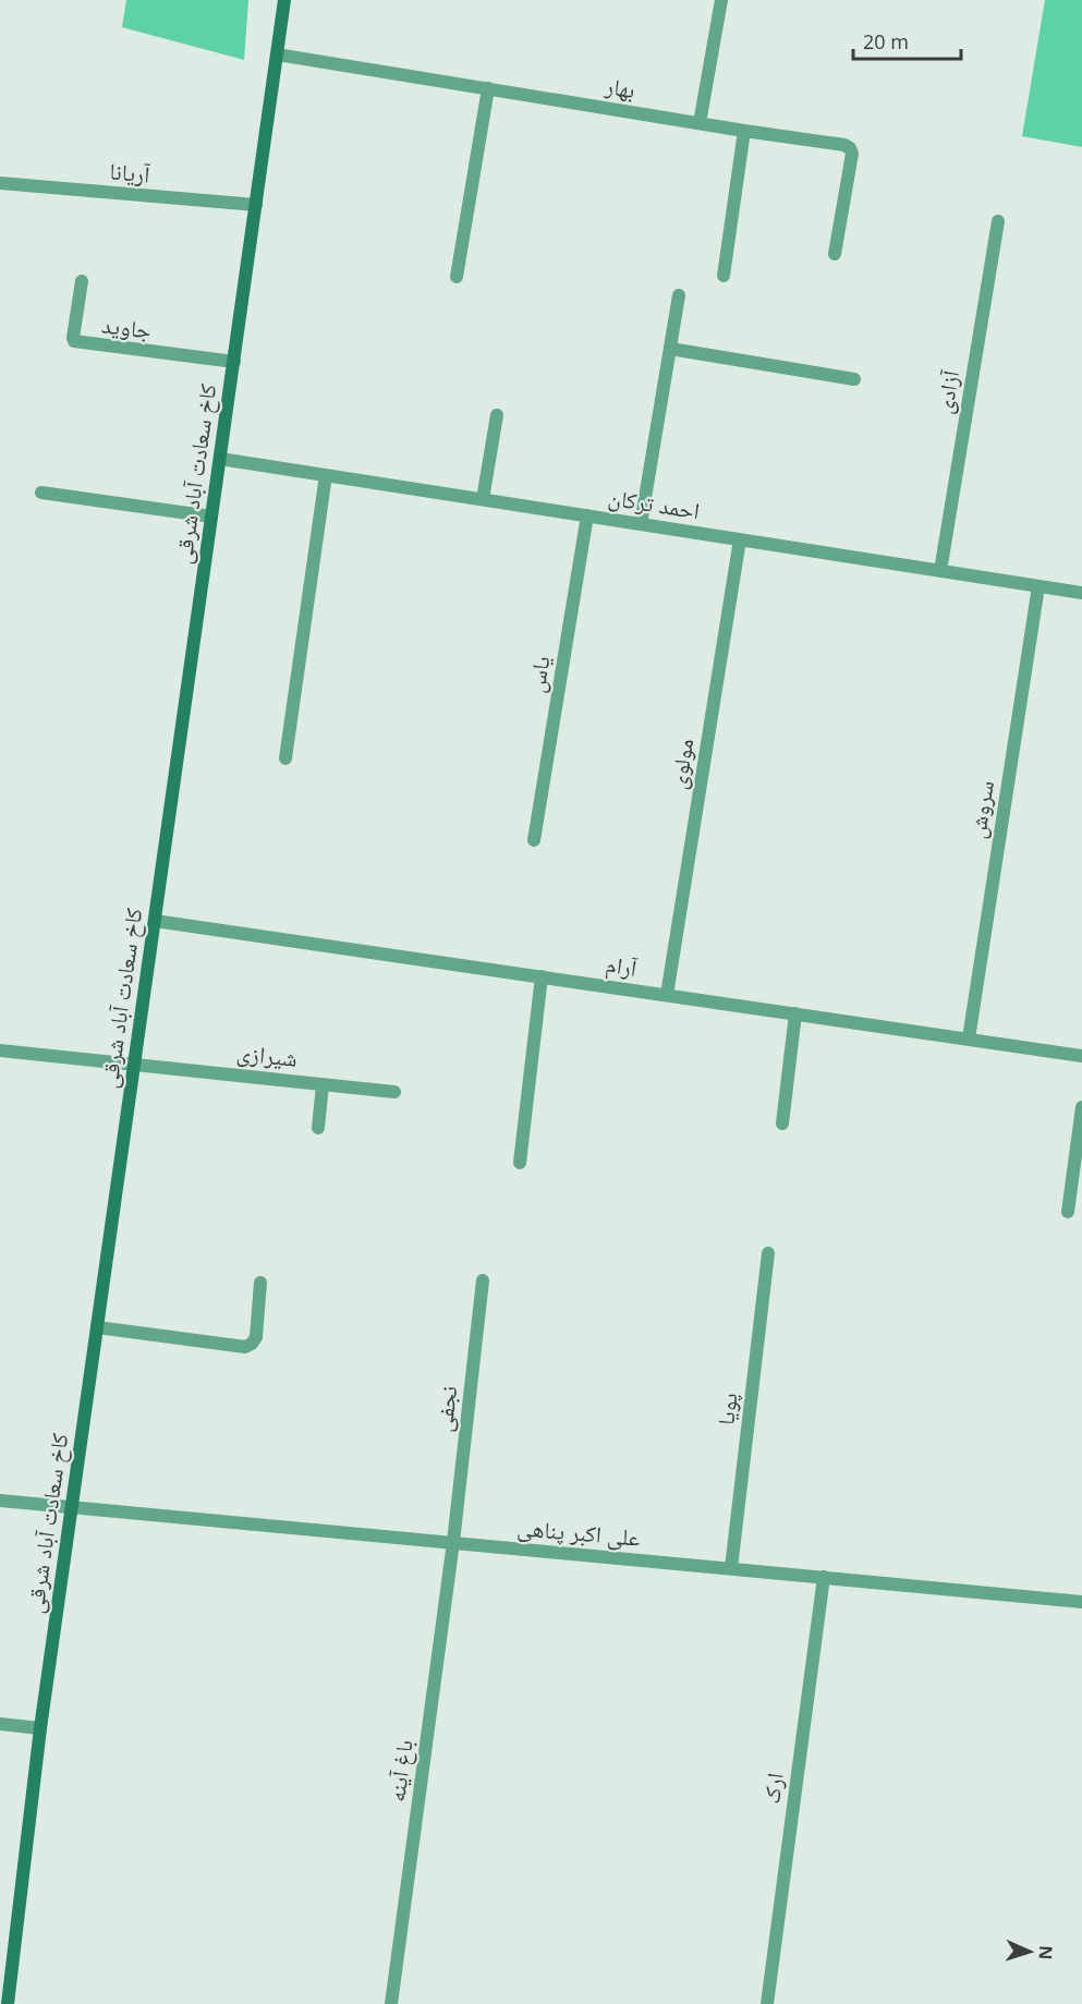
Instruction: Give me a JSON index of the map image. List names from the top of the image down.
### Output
{
  "streets": {
    "street": [
      "بهار",
      "آریانا",
      "جاوید",
      "آزادی",
      "کاخ سعادت آباد شرقی",
      "احمد ترکان",
      "یاس",
      "مولوی",
      "سروش",
      "آرام",
      "شیرازی",
      "نجفی",
      "پویا",
      "علی اکبر پناهی",
      "باغ آینه",
      "ارک"
    ]
  },
  "crossings": [
    ["بهار", "کاخ سعادت آباد شرقی"],
    ["آریانا", "کاخ سعادت آباد شرقی"],
    ["جاوید", "کاخ سعادت آباد شرقی"],
    ["آزادی", "احمد ترکان"],
    ["کاخ سعادت آباد شرقی", "احمد ترکان"],
    ["کاخ سعادت آباد شرقی", "آرام"],
    ["کاخ سعادت آباد شرقی", "شیرازی"],
    ["کاخ سعادت آباد شرقی", "علی اکبر پناهی"],
    ["احمد ترکان", "یاس"],
    ["احمد ترکان", "مولوی"],
    ["احمد ترکان", "سروش"],
    ["مولوی", "آرام"],
    ["سروش", "آرام"],
    ["نجفی", "علی اکبر پناهی"],
    ["نجفی", "باغ آینه"],
    ["پویا", "علی اکبر پناهی"],
    ["علی اکبر پناهی", "باغ آینه"],
    ["علی اکبر پناهی", "ارک"]
  ],
  "scale_bar": "20 m",
  "north": "right"
}
